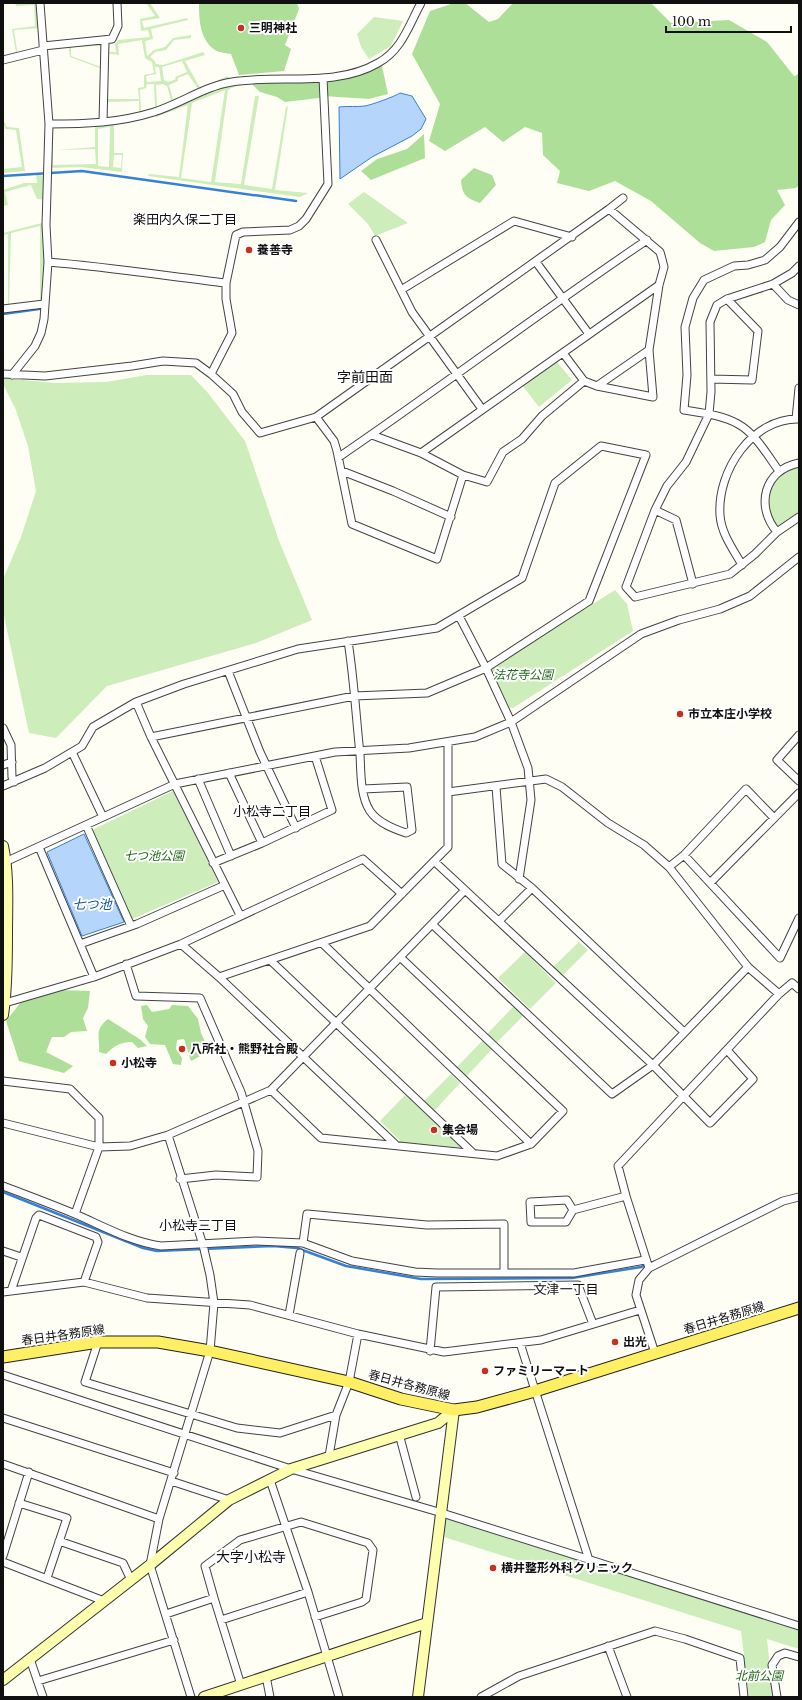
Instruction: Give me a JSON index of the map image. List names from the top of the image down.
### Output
{
  "streets": {
    "main road": ["春日井各務原線"]
  },
  "districts": [
    "楽田内久保二丁目",
    "字前田面",
    "小松寺二丁目",
    "小松寺三丁目",
    "文津一丁目",
    "大字小松寺"
  ],
  "water": ["七つ池"],
  "parks": ["法花寺公園", "七つ池公園", "北前公園"],
  "places": [
    "三明神社",
    "養善寺",
    "市立本庄小学校",
    "八所社・熊野社合殿",
    "小松寺",
    "集会場",
    "出光",
    "ファミリーマート",
    "横井整形外科クリニック"
  ],
  "scale_bar": "100 m"
}
